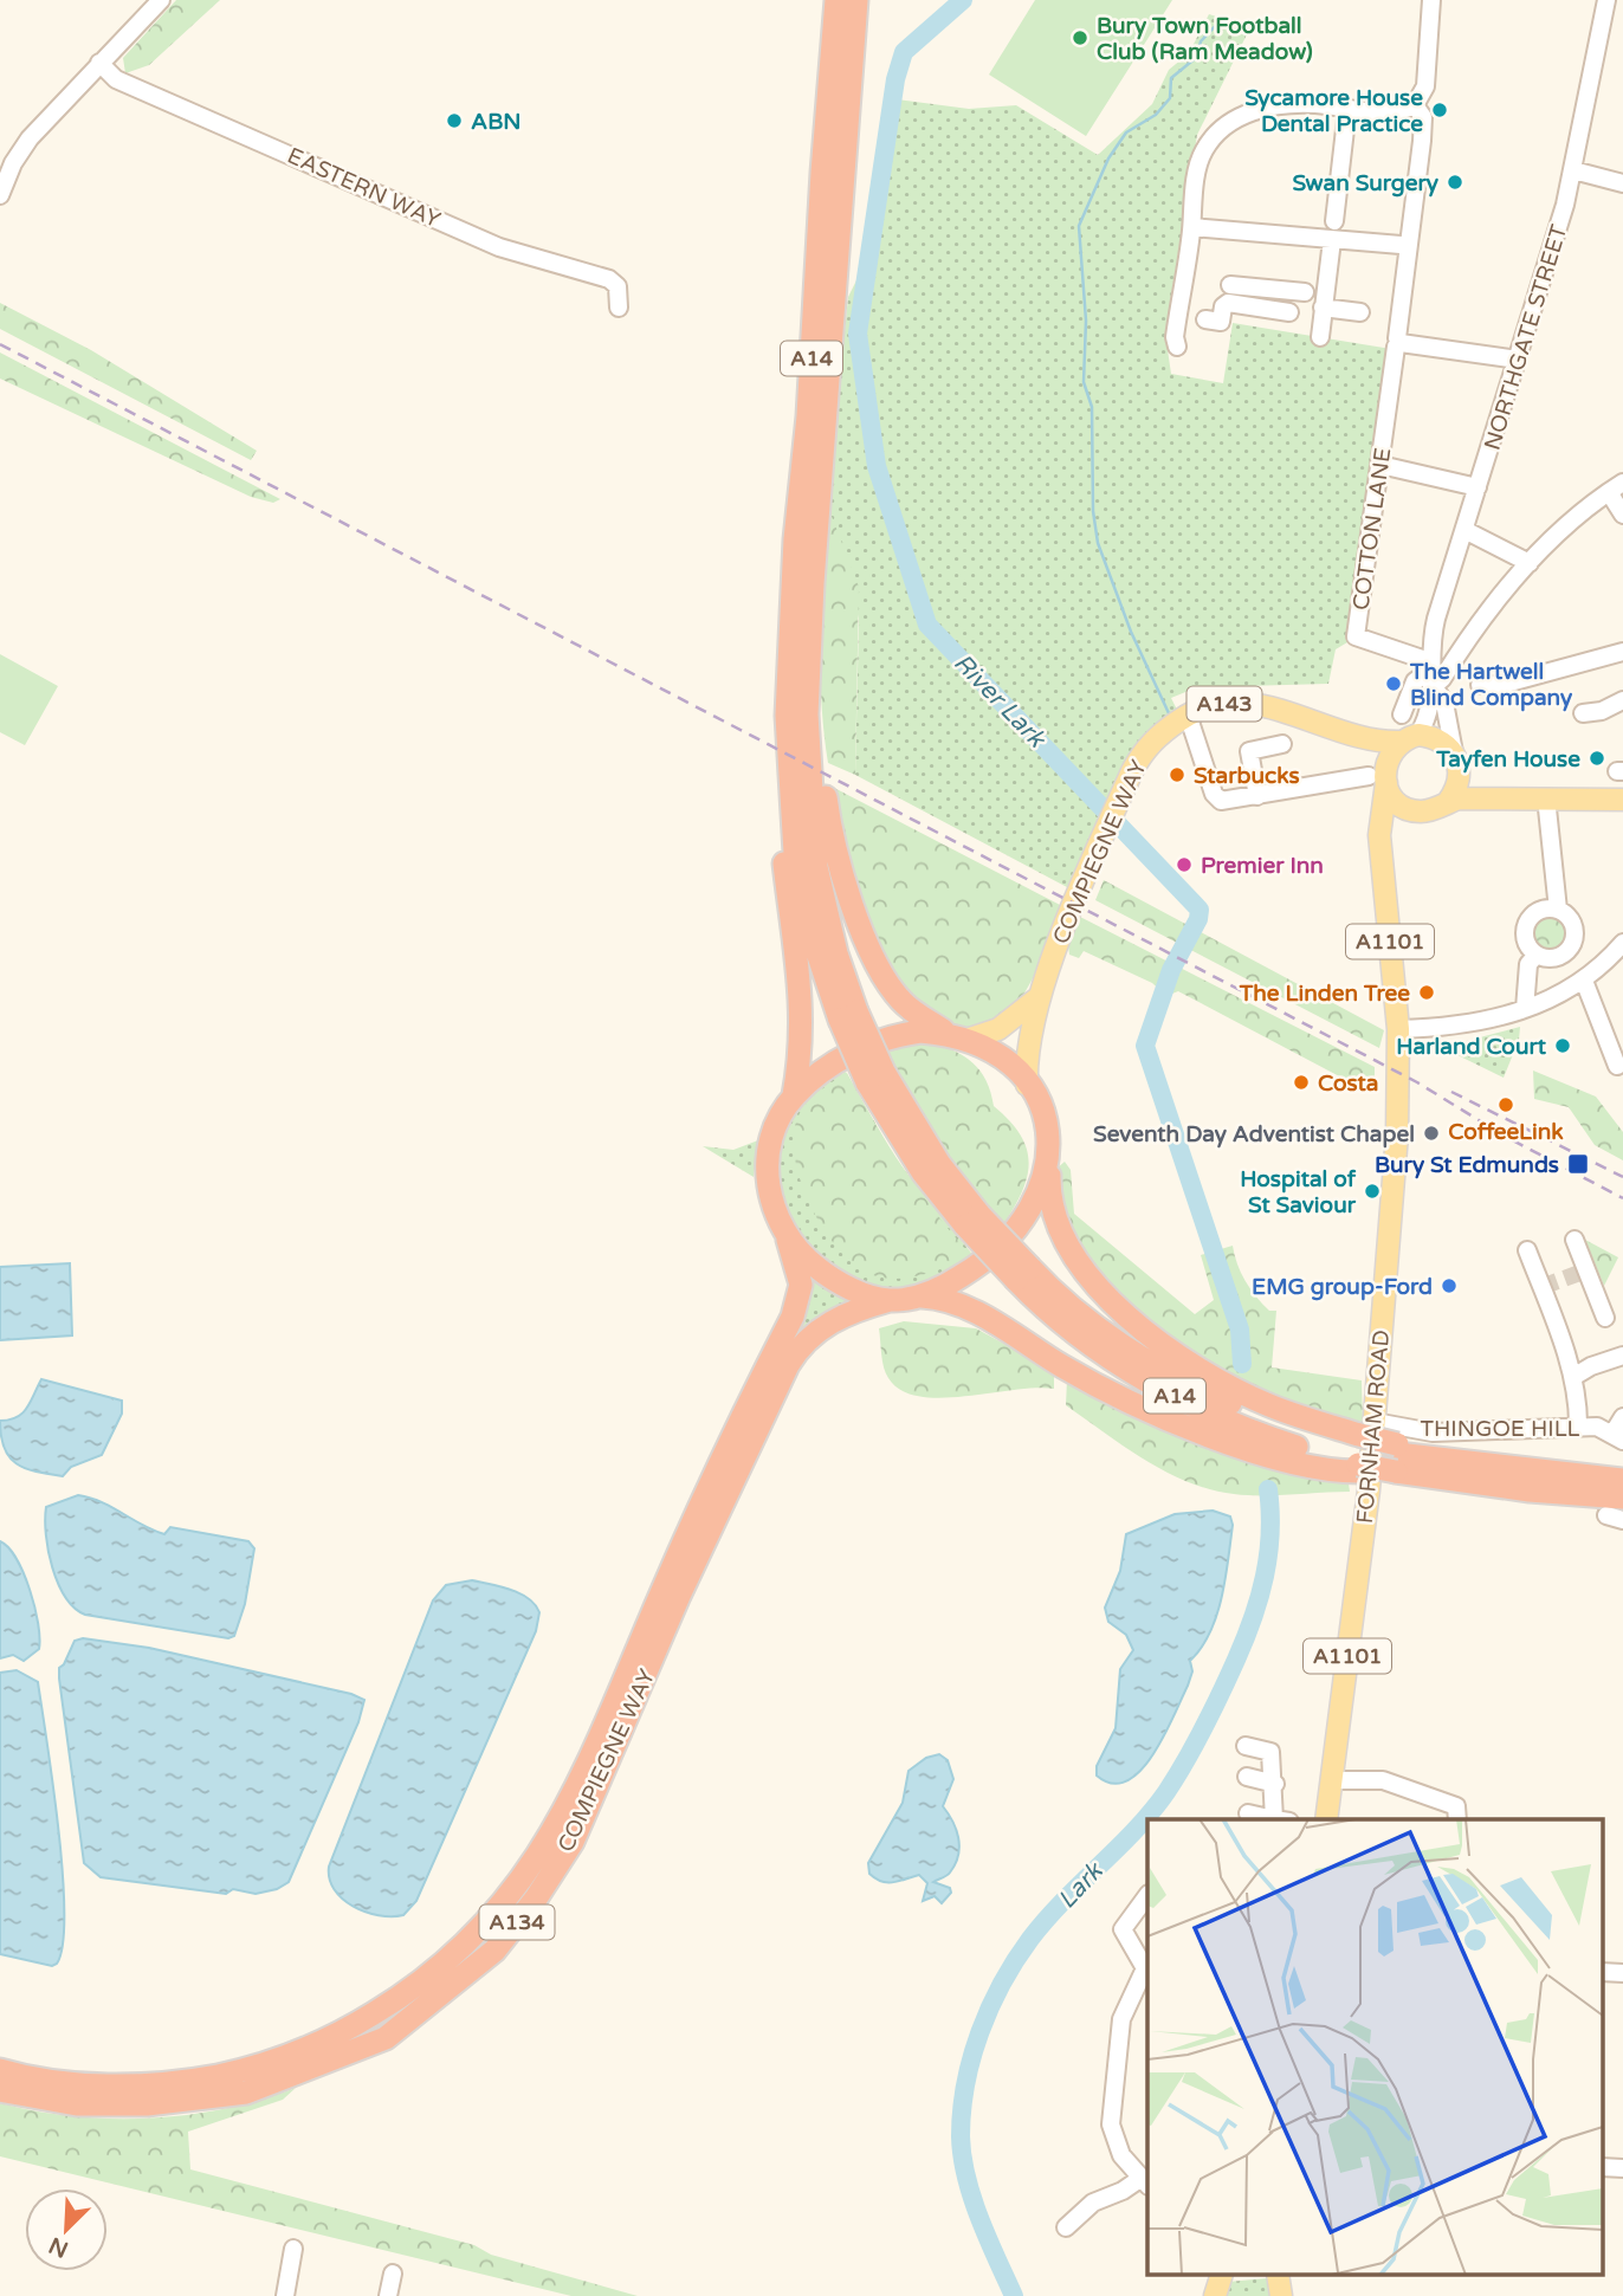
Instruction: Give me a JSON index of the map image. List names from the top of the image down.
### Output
{
  "streets": {
    "highway": ["A14", "COMPIEGNE WAY", "A134"],
    "main road": ["A143", "A1101", "FORNHAM ROAD"],
    "street": [
      "EASTERN WAY",
      "NORTHGATE STREET",
      "COTTON LANE",
      "THINGOE HILL"
    ]
  },
  "crossings": [
    ["NORTHGATE STREET", "COTTON LANE"],
    ["NORTHGATE STREET", "COMPIEGNE WAY"],
    ["NORTHGATE STREET", "A1101"],
    ["A14", "COMPIEGNE WAY"],
    ["A14", "FORNHAM ROAD"],
    ["A14", "THINGOE HILL"],
    ["COMPIEGNE WAY", "A1101"],
    ["A1101", "FORNHAM ROAD"],
    ["FORNHAM ROAD", "THINGOE HILL"]
  ],
  "water": ["River Lark", "Lark"],
  "places": {
    "other": [
      "Bury Town Football Club (Ram Meadow)",
      "Sycamore House Dental Practice",
      "ABN",
      "Swan Surgery",
      "The Hartwell Blind Company",
      "Tayfen House",
      "Starbucks",
      "Premier Inn",
      "The Linden Tree",
      "Harland Court",
      "Costa",
      "CoffeeLink",
      "Seventh Day Adventist Chapel",
      "Hospital of St Saviour",
      "EMG group-Ford"
    ],
    "transit": ["Bury St Edmunds"]
  },
  "north": "bottom left"
}
